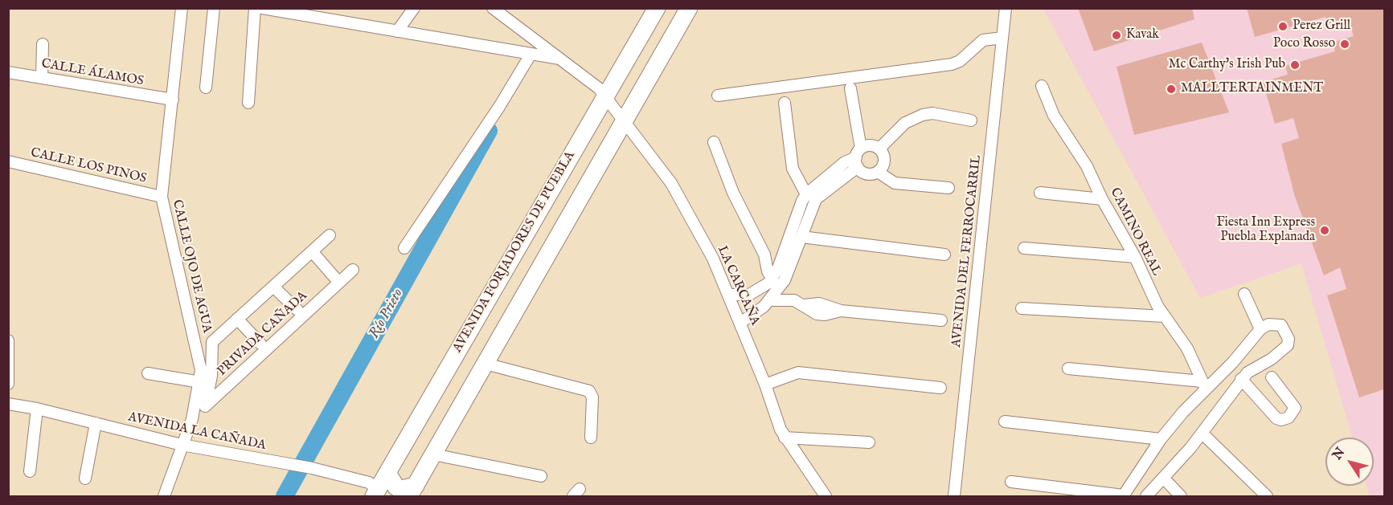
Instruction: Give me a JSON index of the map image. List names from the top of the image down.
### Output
{
  "streets": {
    "main road": ["AVENIDA FORJADORES DE PUEBLA"],
    "street": [
      "CALLE ÁLAMOS",
      "CALLE LOS PINOS",
      "CAMINO REAL",
      "AVENIDA DEL FERROCARRIL",
      "CALLE OJO DE AGUA",
      "LA CARCAÑA",
      "PRIVADA CAÑADA",
      "AVENIDA LA CAÑADA"
    ]
  },
  "crossings": [
    ["CALLE ÁLAMOS", "CALLE OJO DE AGUA"],
    ["CALLE LOS PINOS", "CALLE OJO DE AGUA"],
    ["AVENIDA FORJADORES DE PUEBLA", "LA CARCAÑA"],
    ["AVENIDA FORJADORES DE PUEBLA", "AVENIDA LA CAÑADA"],
    ["CALLE OJO DE AGUA", "PRIVADA CAÑADA"],
    ["CALLE OJO DE AGUA", "AVENIDA LA CAÑADA"]
  ],
  "water": ["Río Prieto"],
  "places": [
    "Perez Grill",
    "Kavak",
    "Poco Rosso",
    "Mc Carthy's Irish Pub",
    "MALLTERTAINMENT",
    "Fiesta Inn Express Puebla Explanada"
  ],
  "north": "top left"
}
